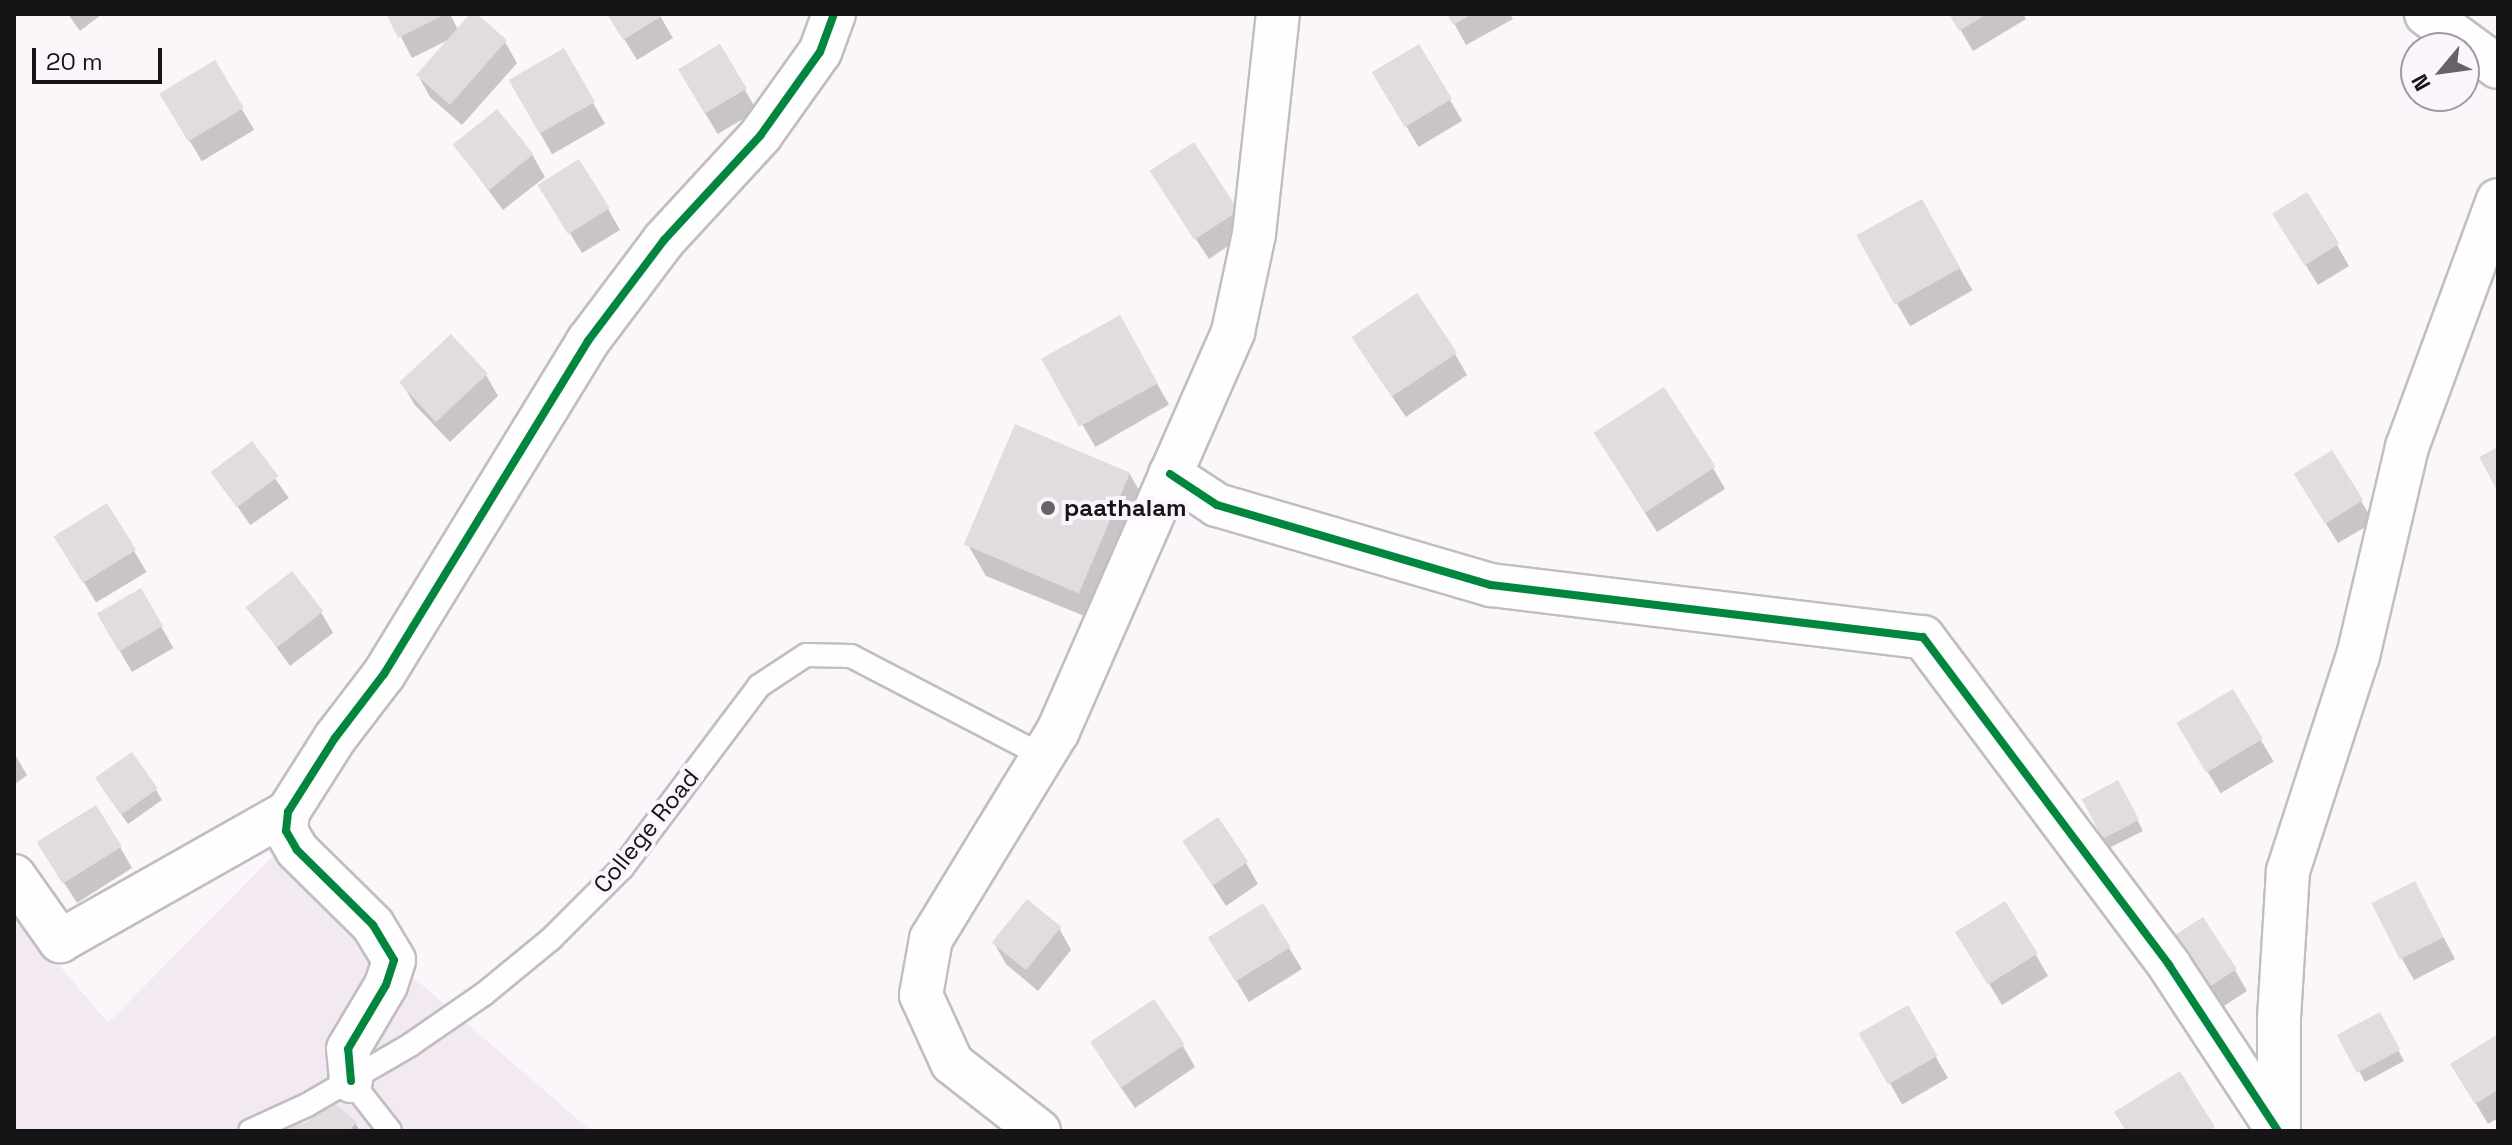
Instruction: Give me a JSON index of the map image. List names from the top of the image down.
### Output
{
  "streets": {
    "lane": ["College Road"]
  },
  "places": ["paathalam"],
  "scale_bar": "20 m",
  "north": "bottom left"
}
